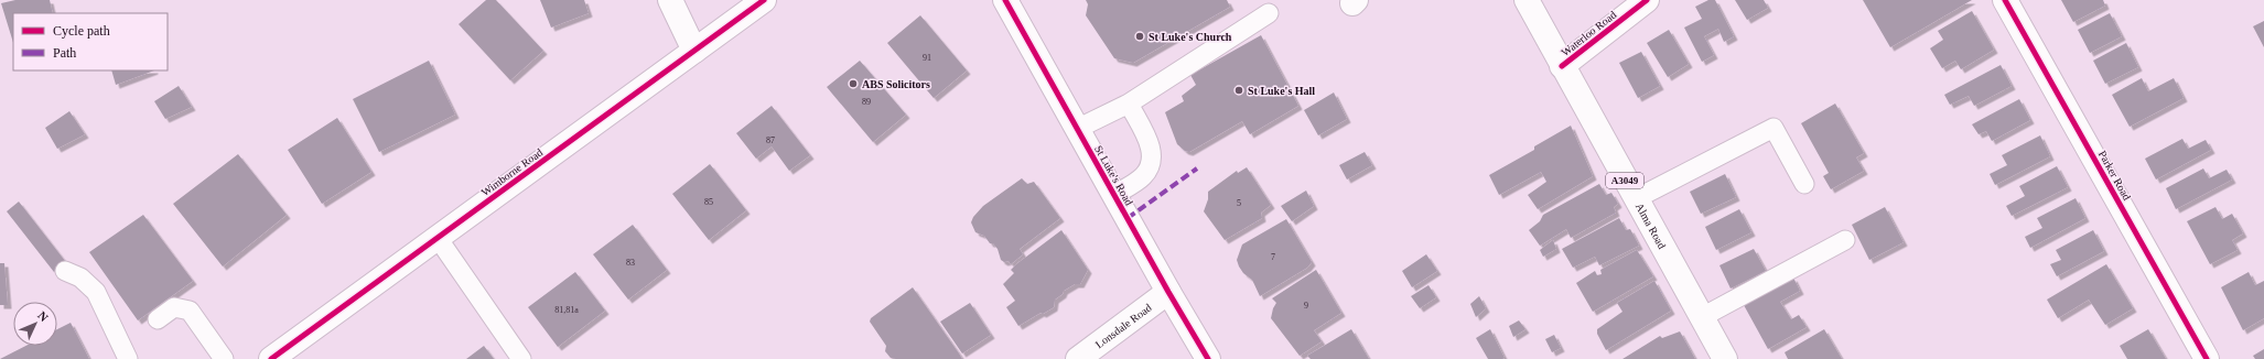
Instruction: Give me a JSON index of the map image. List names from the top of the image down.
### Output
{
  "streets": {
    "street": [
      "Waterloo Road",
      "Wimborne Road",
      "St Luke's Road",
      "Parker Road",
      "A3049",
      "Alma Road",
      "Lonsdale Road"
    ]
  },
  "crossings": [
    ["Waterloo Road", "Alma Road"],
    ["St Luke's Road", "Lonsdale Road"]
  ],
  "places": ["St Luke's Church", "ABS Solicitors", "St Luke's Hall"],
  "house_numbers": [
    "91",
    "89",
    "87",
    "85",
    "5",
    "7",
    "83",
    "9",
    "81,81a"
  ],
  "legend": ["Cycle path", "Path"],
  "north": "top right"
}
